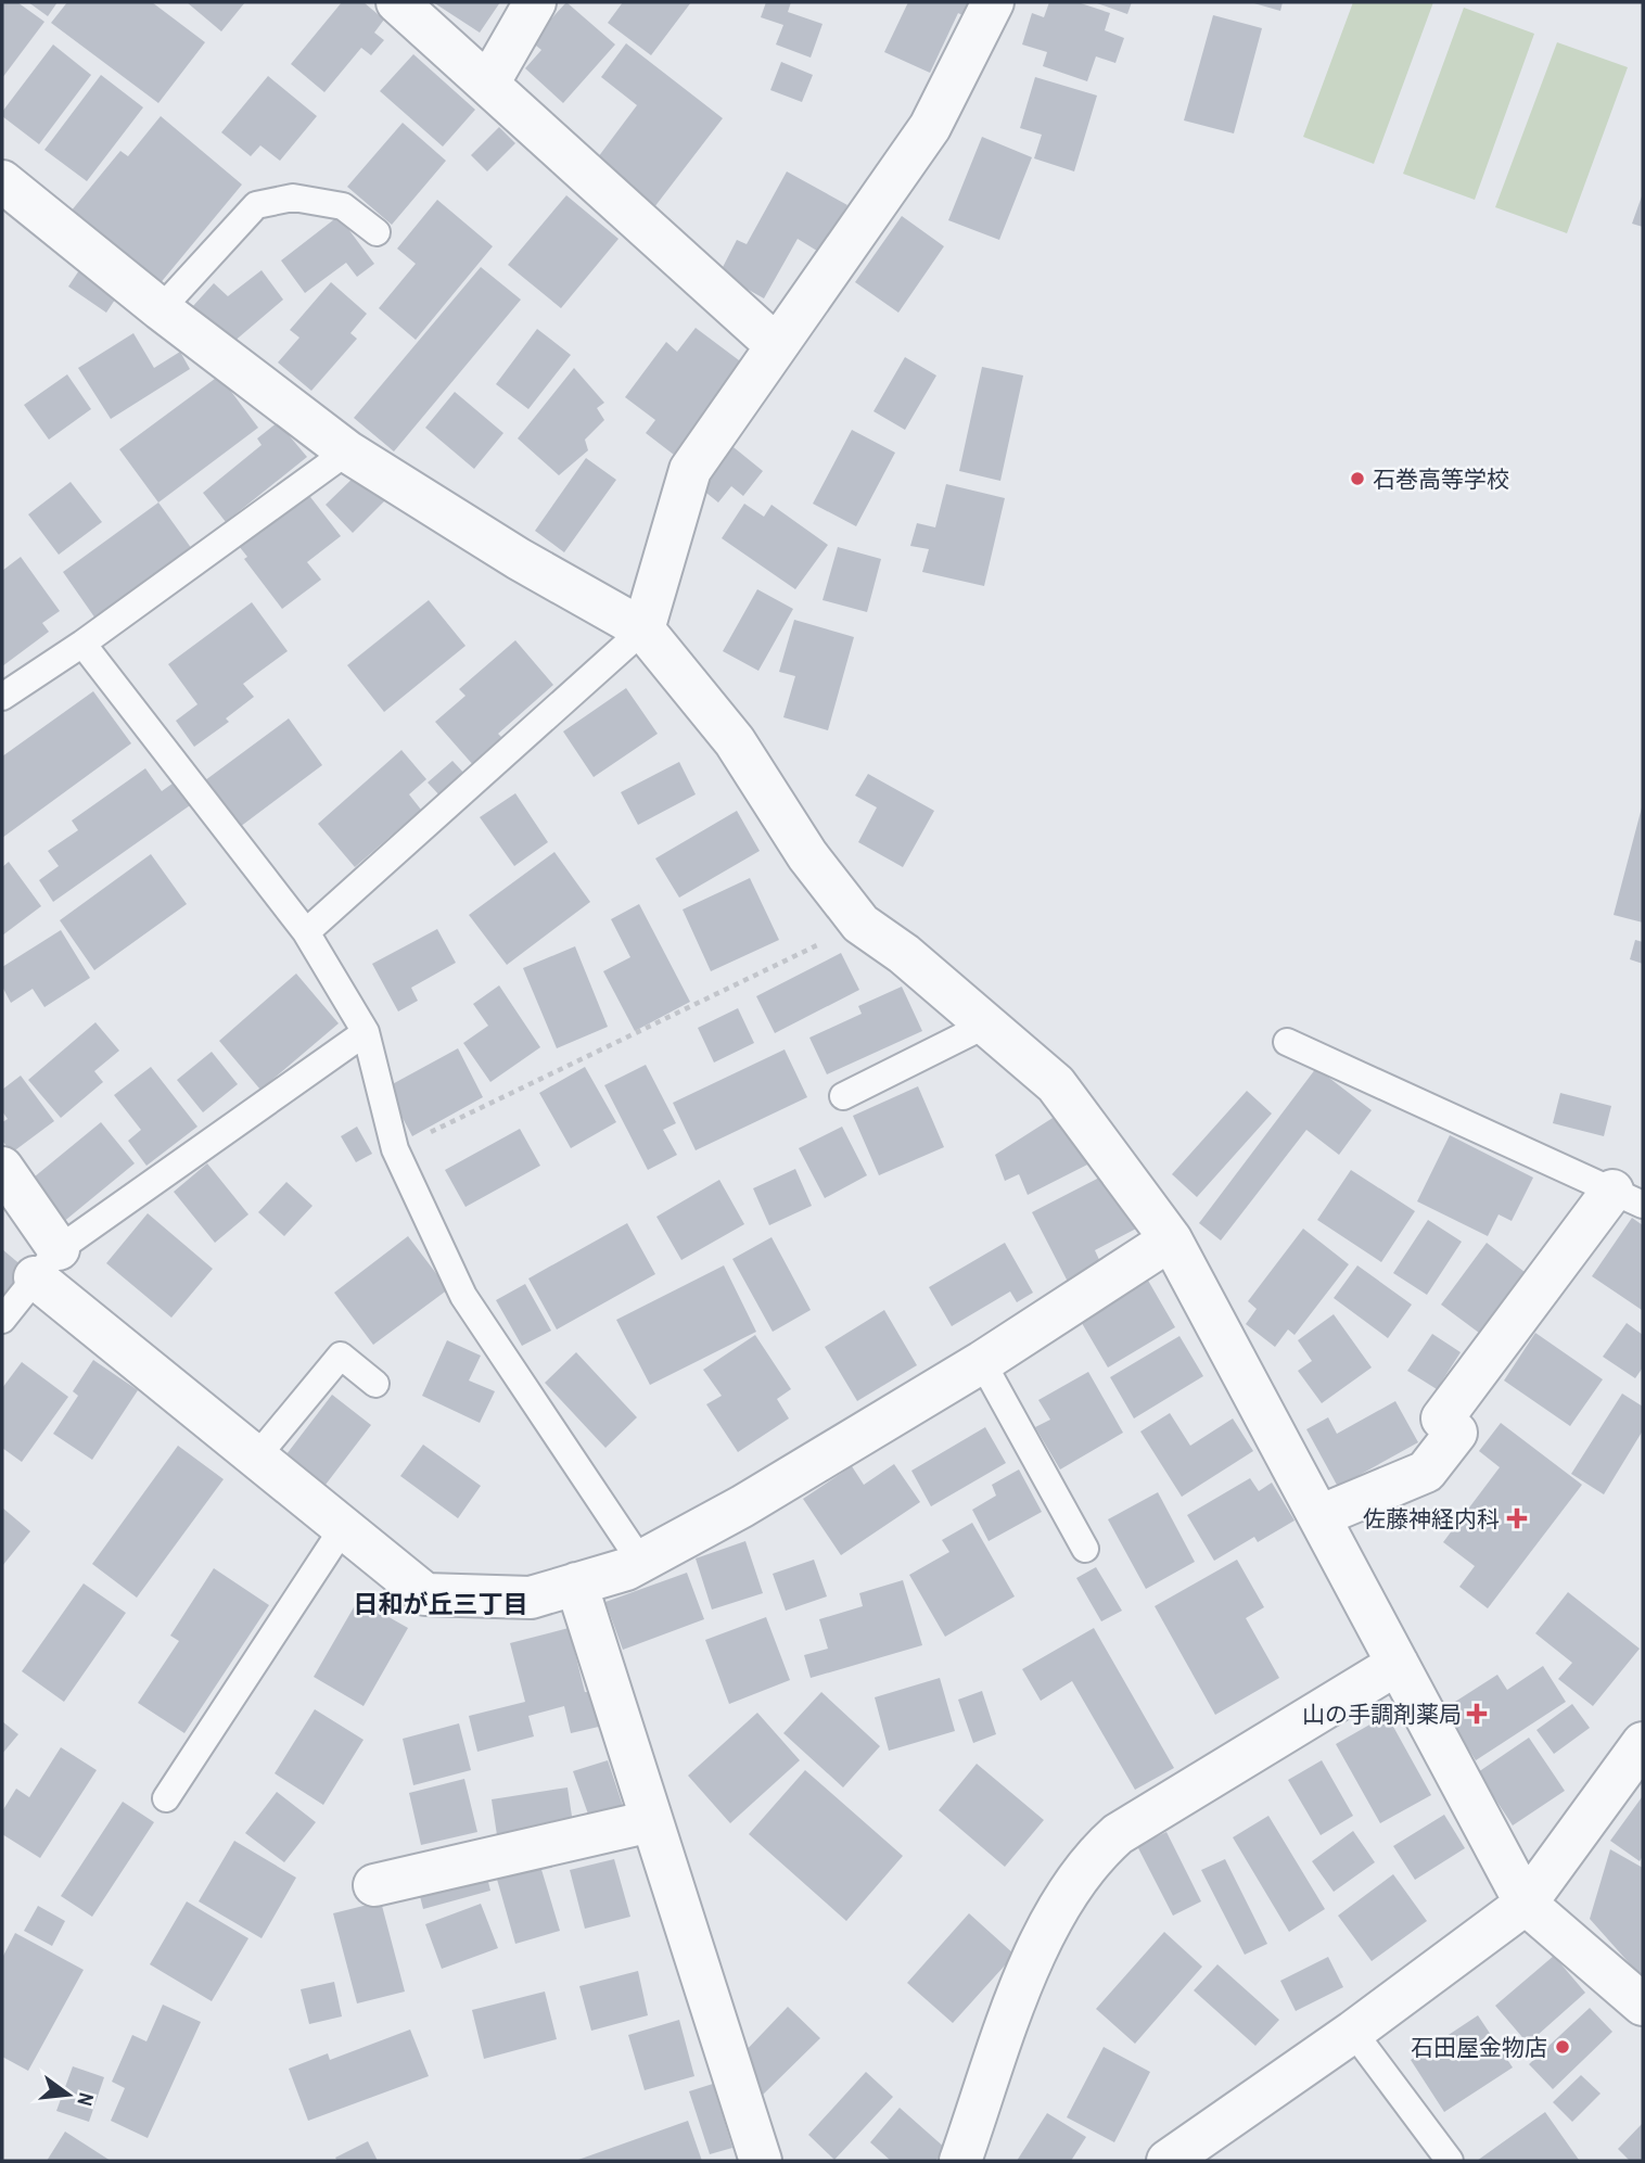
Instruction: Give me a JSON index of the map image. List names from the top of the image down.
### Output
{
  "districts": ["日和が丘三丁目"],
  "places": {
    "other": ["石巻高等学校", "石田屋金物店"],
    "health": ["佐藤神経内科", "山の手調剤薬局"]
  },
  "north": "right"
}
